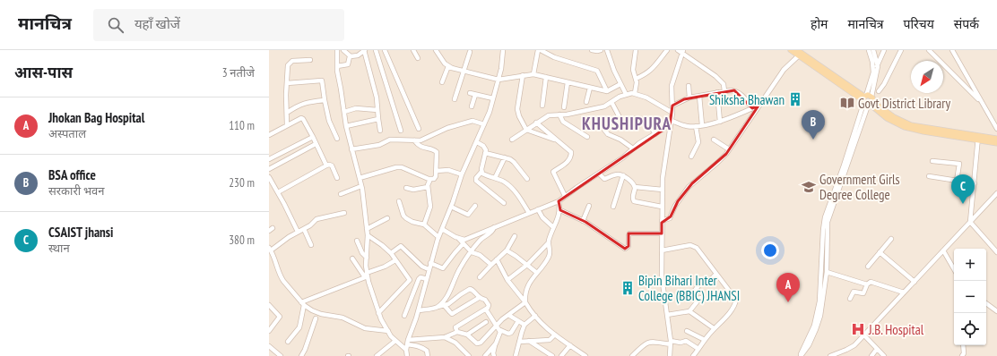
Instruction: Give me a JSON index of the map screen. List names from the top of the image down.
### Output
{
  "districts": ["KHUSHIPURA"],
  "places": {
    "building": ["Shiksha Bhawan", "Bipin Bihari Inter College (BBIC) JHANSI"],
    "library": ["Govt District Library"],
    "school or university": ["Government Girls Degree College"],
    "hospital": ["J.B. Hospital"]
  },
  "north": "bottom left",
  "page": {
    "header": "मानचित्र",
    "search": "यहाँ खोजें",
    "nav": [
      "होम",
      "मानचित्र",
      "परिचय",
      "संपर्क"
    ],
    "heading": ["आस-पास", "3 नतीजे"],
    "list": [
      {
        "mark": "A",
        "name": "Jhokan Bag Hospital",
        "note": "अस्पताल",
        "value": "110 m"
      },
      {
        "mark": "B",
        "name": "BSA office",
        "note": "सरकारी भवन",
        "value": "230 m"
      },
      {
        "mark": "C",
        "name": "CSAIST jhansi",
        "note": "स्थान",
        "value": "380 m"
      }
    ],
    "pins": ["B", "C", "A"],
    "map_buttons": ["+", "−"]
  }
}
